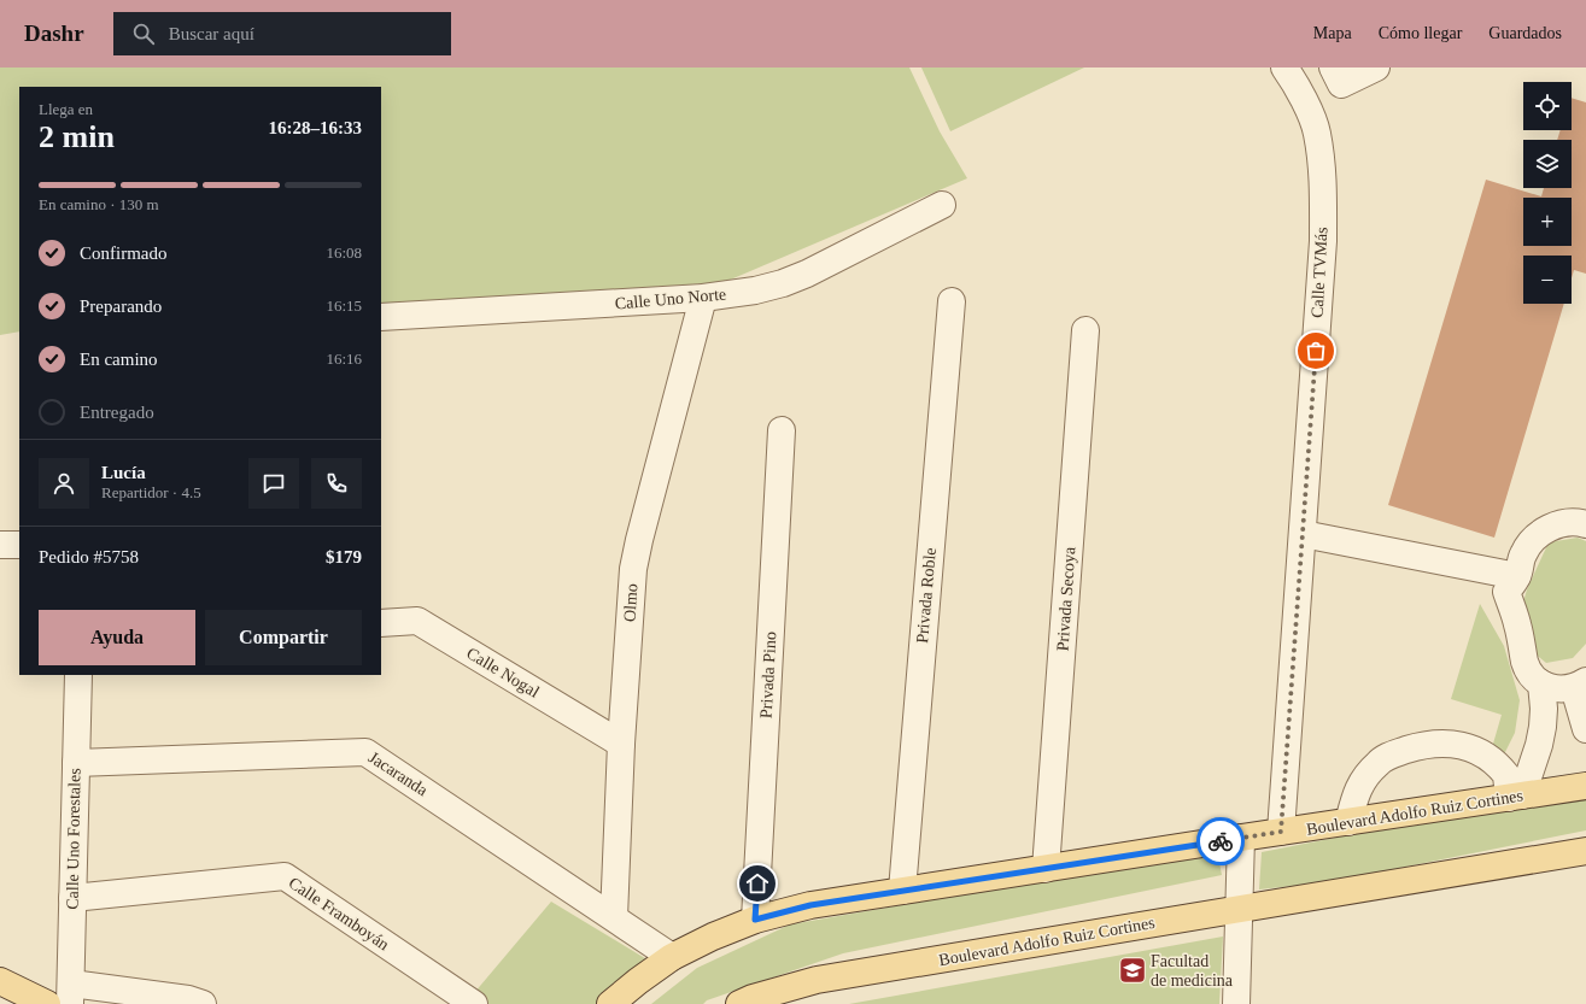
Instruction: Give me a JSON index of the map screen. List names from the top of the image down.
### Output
{
  "streets": {
    "main road": ["Boulevard Adolfo Ruiz Cortines"],
    "street": [
      "Calle TVMás",
      "Calle Uno Norte",
      "Privada Roble",
      "Privada Secoya",
      "Olmo",
      "Calle Nogal",
      "Privada Pino",
      "Jacaranda",
      "Calle Uno Forestales",
      "Calle Framboyán"
    ]
  },
  "crossings": [
    ["Calle TVMás", "Boulevard Adolfo Ruiz Cortines"],
    ["Calle Uno Norte", "Olmo"],
    ["Privada Roble", "Boulevard Adolfo Ruiz Cortines"],
    ["Privada Secoya", "Boulevard Adolfo Ruiz Cortines"],
    ["Olmo", "Calle Nogal"],
    ["Olmo", "Jacaranda"],
    ["Privada Pino", "Boulevard Adolfo Ruiz Cortines"],
    ["Jacaranda", "Boulevard Adolfo Ruiz Cortines"],
    ["Jacaranda", "Calle Uno Forestales"],
    ["Calle Uno Forestales", "Calle Framboyán"]
  ],
  "places": {
    "school or university": ["Facultad de medicina"]
  },
  "page": {
    "header": "Dashr",
    "search": "Buscar aquí",
    "nav": ["Mapa", "Cómo llegar", "Guardados"],
    "map_buttons": ["+", "−"],
    "heading": ["2 min", "Llega en", "16:28–16:33"],
    "panel": [
      "Lucía",
      "Repartidor · 4.5",
      "Pedido #5758",
      "$179"
    ],
    "bar": "En camino · 130 m",
    "list": [
      ["Confirmado", "16:08"],
      ["Preparando", "16:15"],
      ["En camino", "16:16"],
      "Entregado"
    ],
    "buttons": ["Ayuda", "Compartir"]
  }
}
